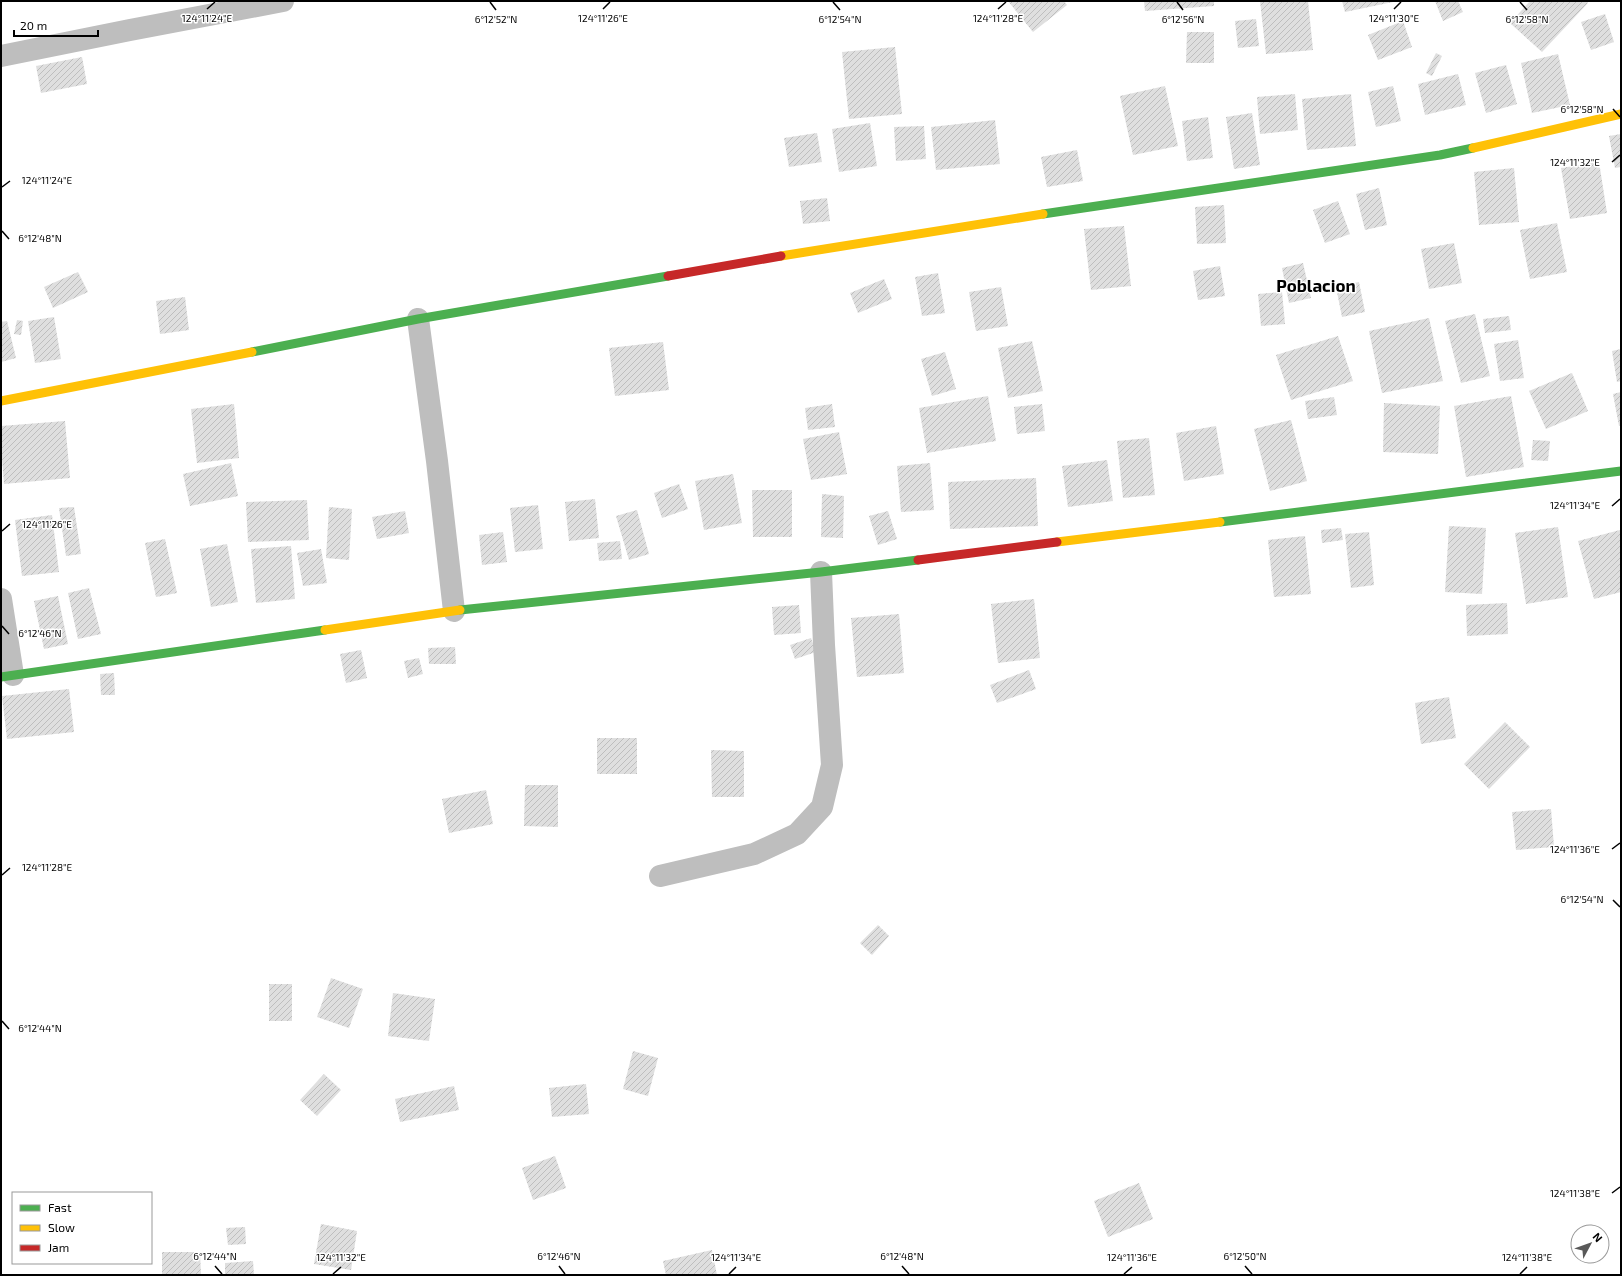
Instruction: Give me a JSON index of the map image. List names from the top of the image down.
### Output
{
  "districts": ["Poblacion"],
  "legend": ["Fast", "Slow", "Jam"],
  "scale_bar": "20 m",
  "north": "top right",
  "coordinates": [
    "124°11'24\"E",
    "124°11'26\"E",
    "124°11'28\"E",
    "124°11'30\"E",
    "6°12'58\"N",
    "6°12'54\"N",
    "6°12'56\"N",
    "6°12'52\"N",
    "124°11'32\"E",
    "6°12'48\"N",
    "124°11'34\"E",
    "6°12'46\"N",
    "124°11'36\"E",
    "6°12'44\"N",
    "124°11'38\"E",
    "6°12'50\"N"
  ]
}
